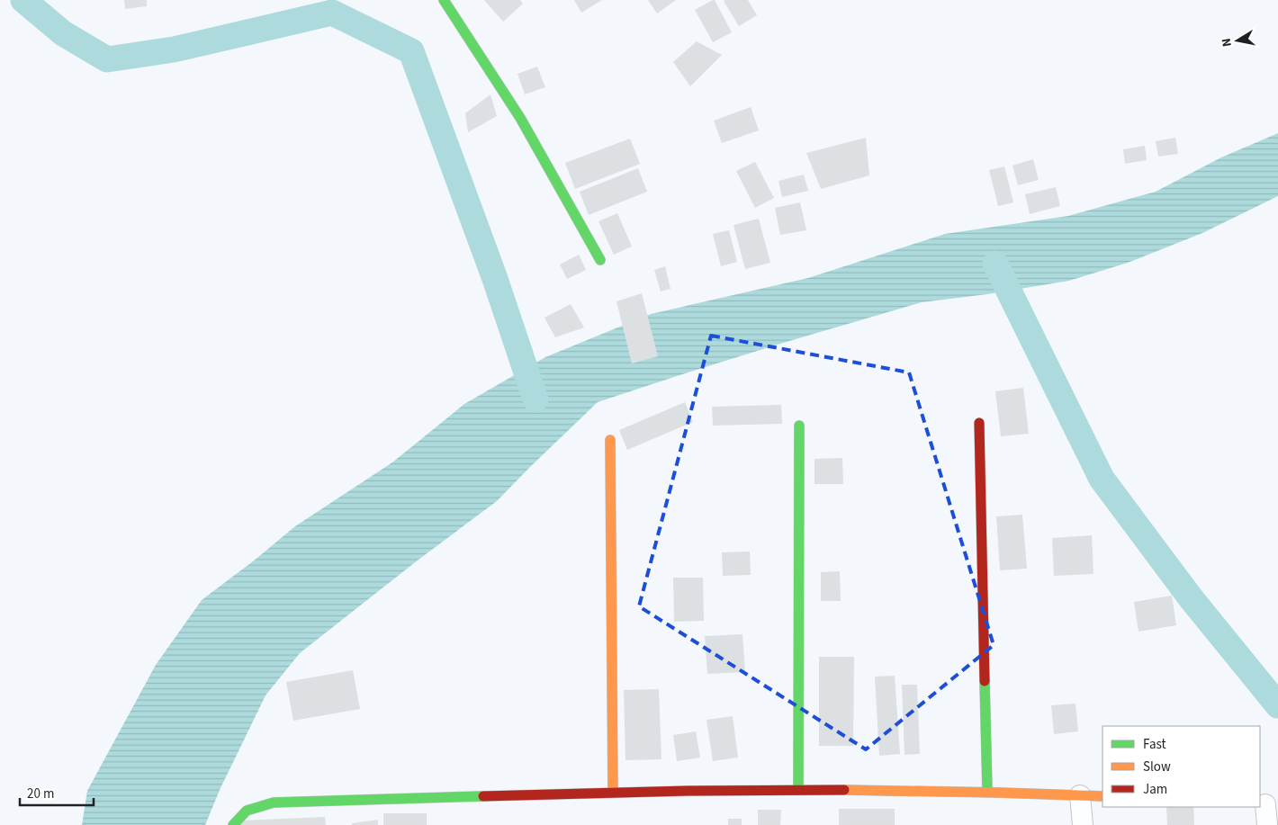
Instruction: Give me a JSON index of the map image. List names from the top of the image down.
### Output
{
  "legend": ["Fast", "Slow", "Jam"],
  "scale_bar": "20 m",
  "north": "left"
}
